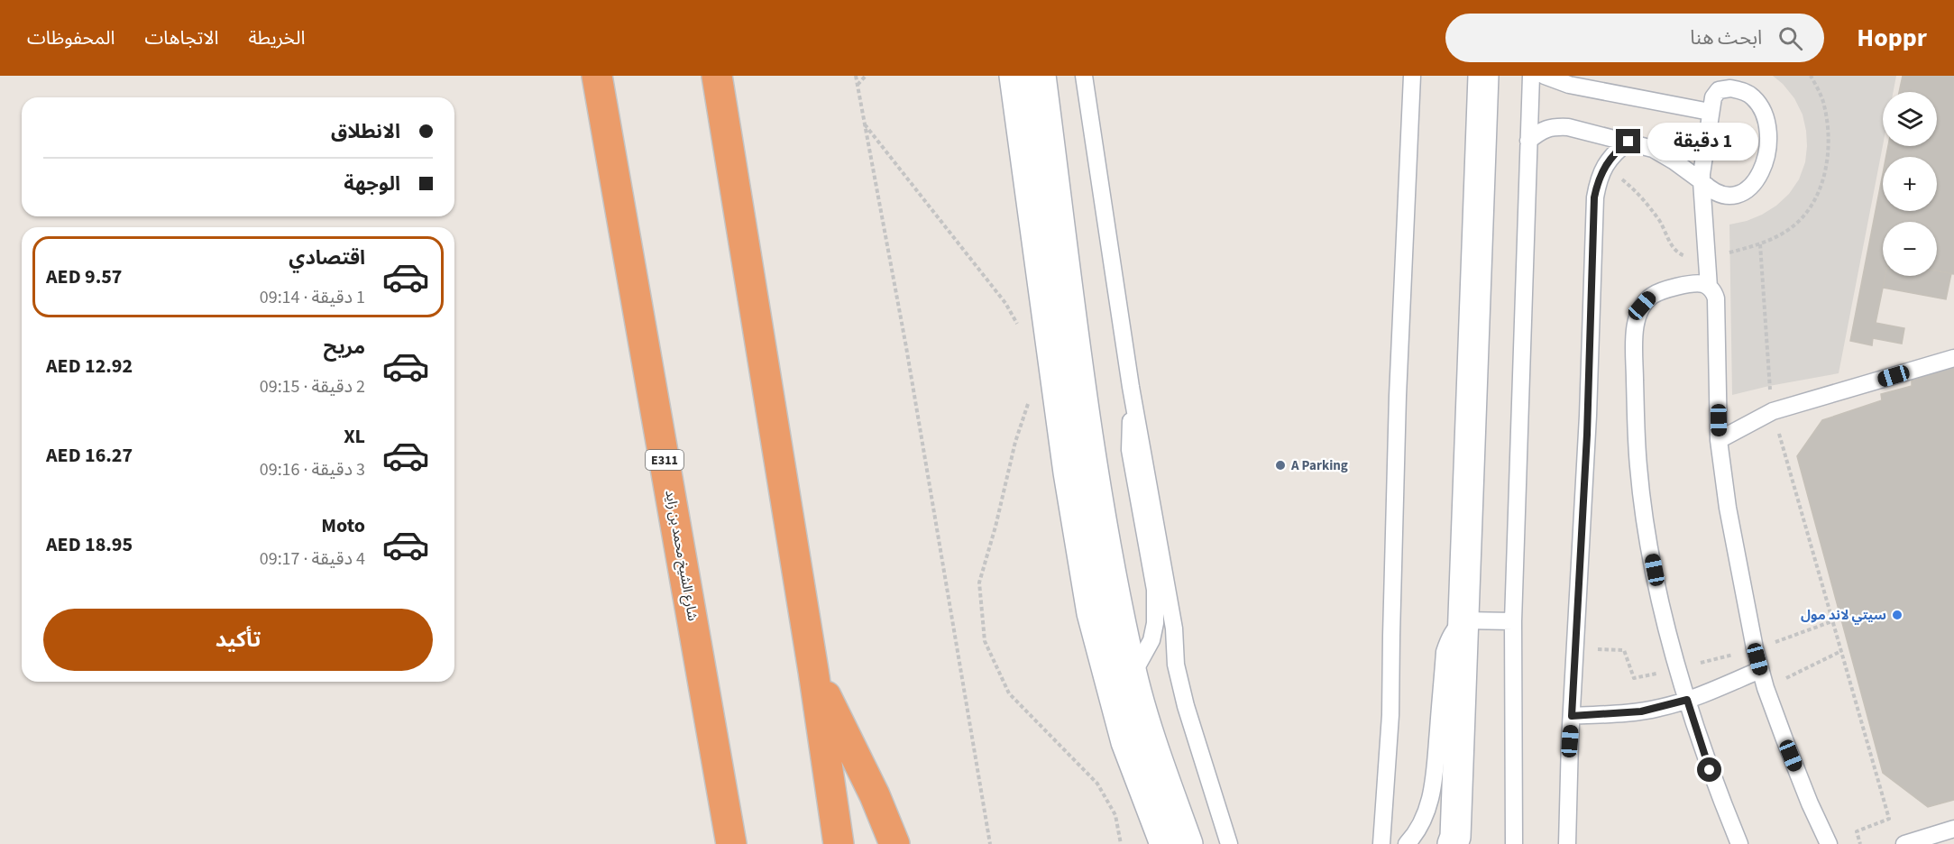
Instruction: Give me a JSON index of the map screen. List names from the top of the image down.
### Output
{
  "streets": {
    "highway": ["E311", "شارع الشيخ محمد بن زايد"]
  },
  "places": ["A Parking", "سيتي لاند مول"],
  "page": {
    "header": "Hoppr",
    "search": "ابحث هنا",
    "nav": ["الخريطة", "الاتجاهات", "المحفوظات"],
    "map_buttons": ["+", "−"],
    "banner": ["الانطلاق", "الوجهة"],
    "bubble": "1 دقيقة",
    "list": [
      {
        "name": "اقتصادي",
        "note": "1 دقيقة · 09:14",
        "value": "AED 9.57"
      },
      {
        "name": "مريح",
        "note": "2 دقيقة · 09:15",
        "value": "AED 12.92"
      },
      {
        "name": "XL",
        "note": "3 دقيقة · 09:16",
        "value": "AED 16.27"
      },
      {
        "name": "Moto",
        "note": "4 دقيقة · 09:17",
        "value": "AED 18.95"
      }
    ],
    "buttons": "تأكيد"
  }
}
